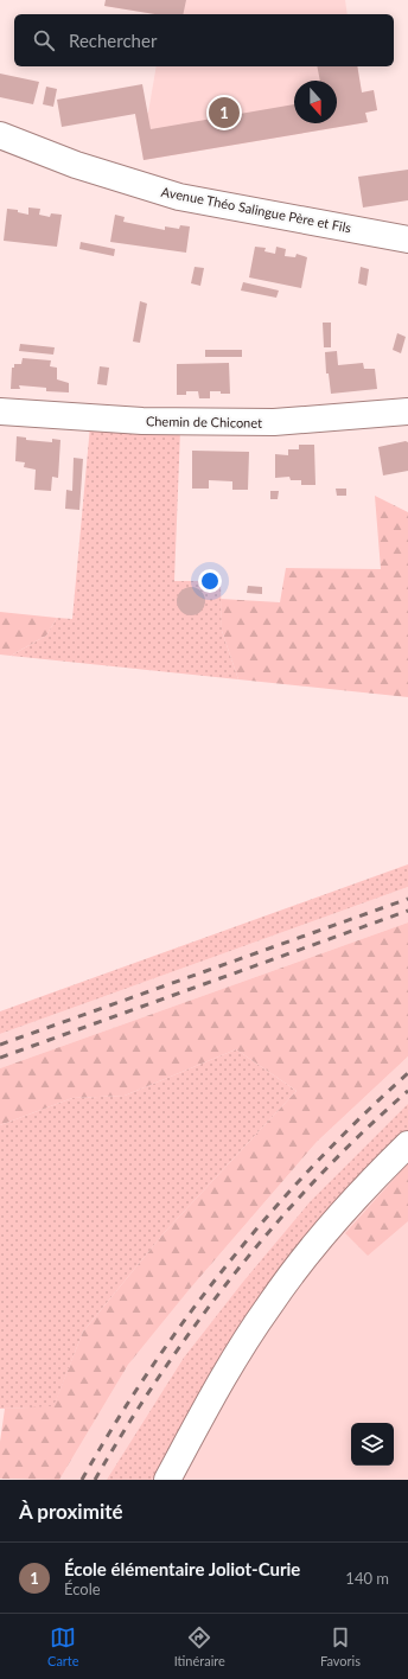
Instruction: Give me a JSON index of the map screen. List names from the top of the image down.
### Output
{
  "streets": {
    "street": ["Avenue Théo Salingue Père et Fils", "Chemin de Chiconet"]
  },
  "north": "bottom",
  "page": {
    "search": "Rechercher",
    "pins": "1",
    "heading": "À proximité",
    "list": [
      {
        "mark": "1",
        "name": "École élémentaire Joliot-Curie",
        "note": "École",
        "value": "140 m"
      }
    ],
    "nav": ["Carte", "Itinéraire", "Favoris"]
  }
}
